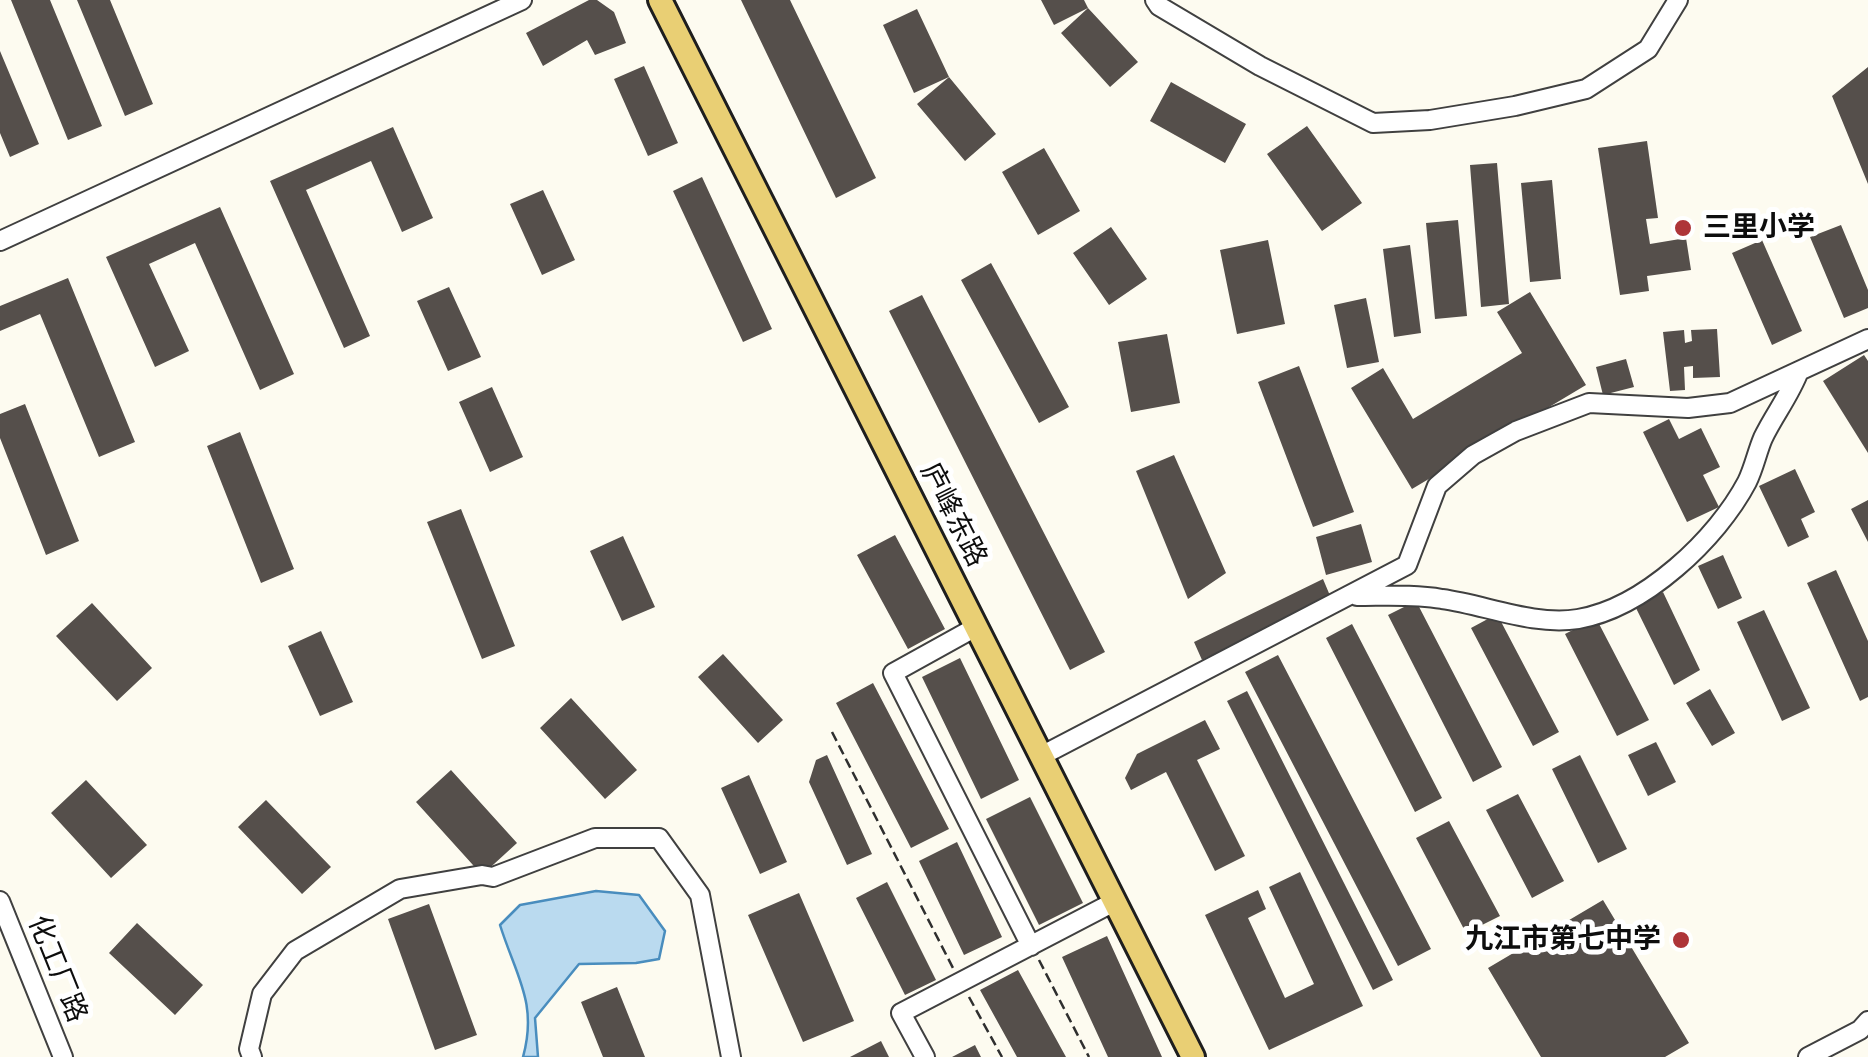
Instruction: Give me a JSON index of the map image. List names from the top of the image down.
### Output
{
  "streets": {
    "main road": ["庐峰东路"],
    "street": ["化工厂路"]
  },
  "places": ["三里小学", "九江市第七中学"]
}
